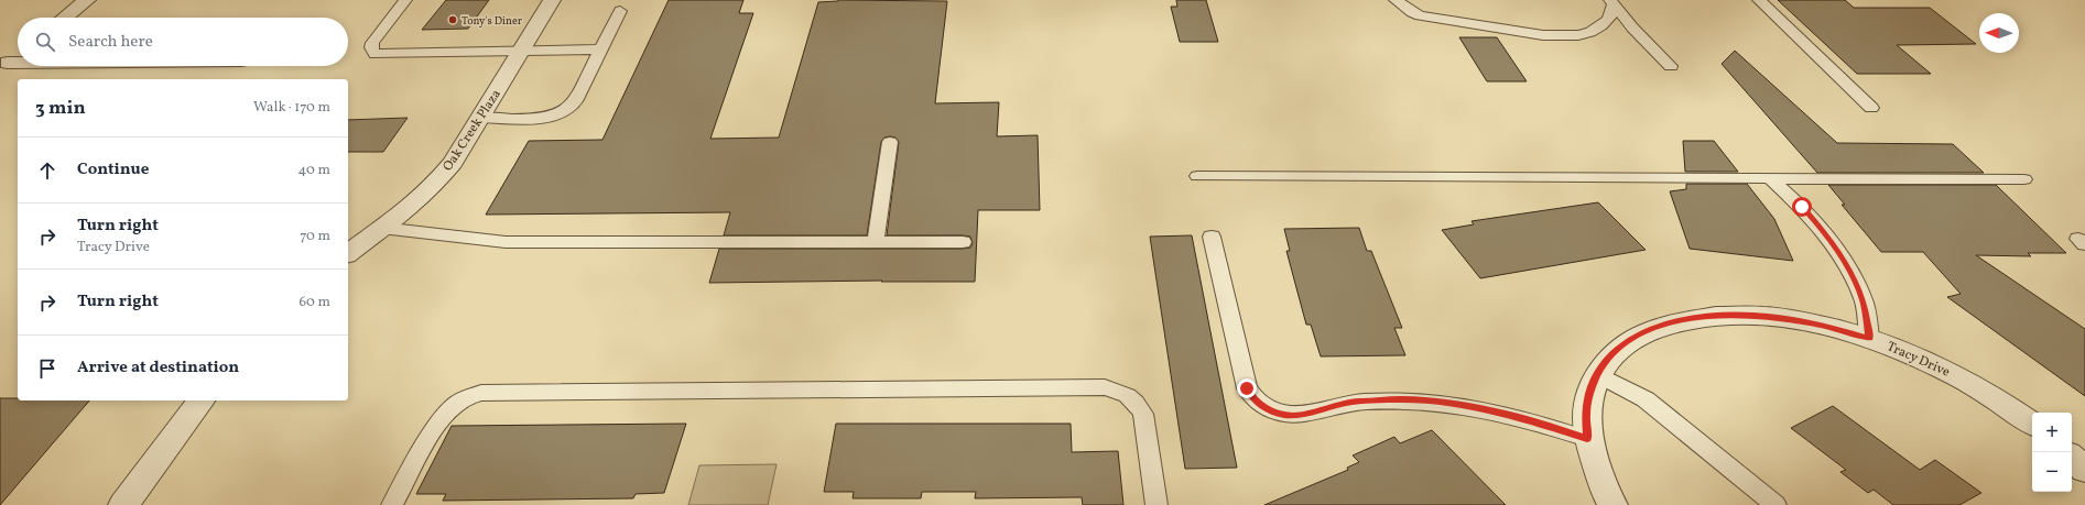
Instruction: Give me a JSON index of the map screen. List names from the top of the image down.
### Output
{
  "streets": {
    "street": ["Oak Creek Plaza", "Tracy Drive"]
  },
  "places": ["Tony's Diner"],
  "north": "left",
  "page": {
    "search": "Search here",
    "heading": ["3 min", "Walk · 170 m"],
    "list": [
      ["Continue", "40 m"],
      ["Turn right", "Tracy Drive", "70 m"],
      ["Turn right", "60 m"],
      "Arrive at destination"
    ],
    "map_buttons": ["+", "−"]
  }
}
